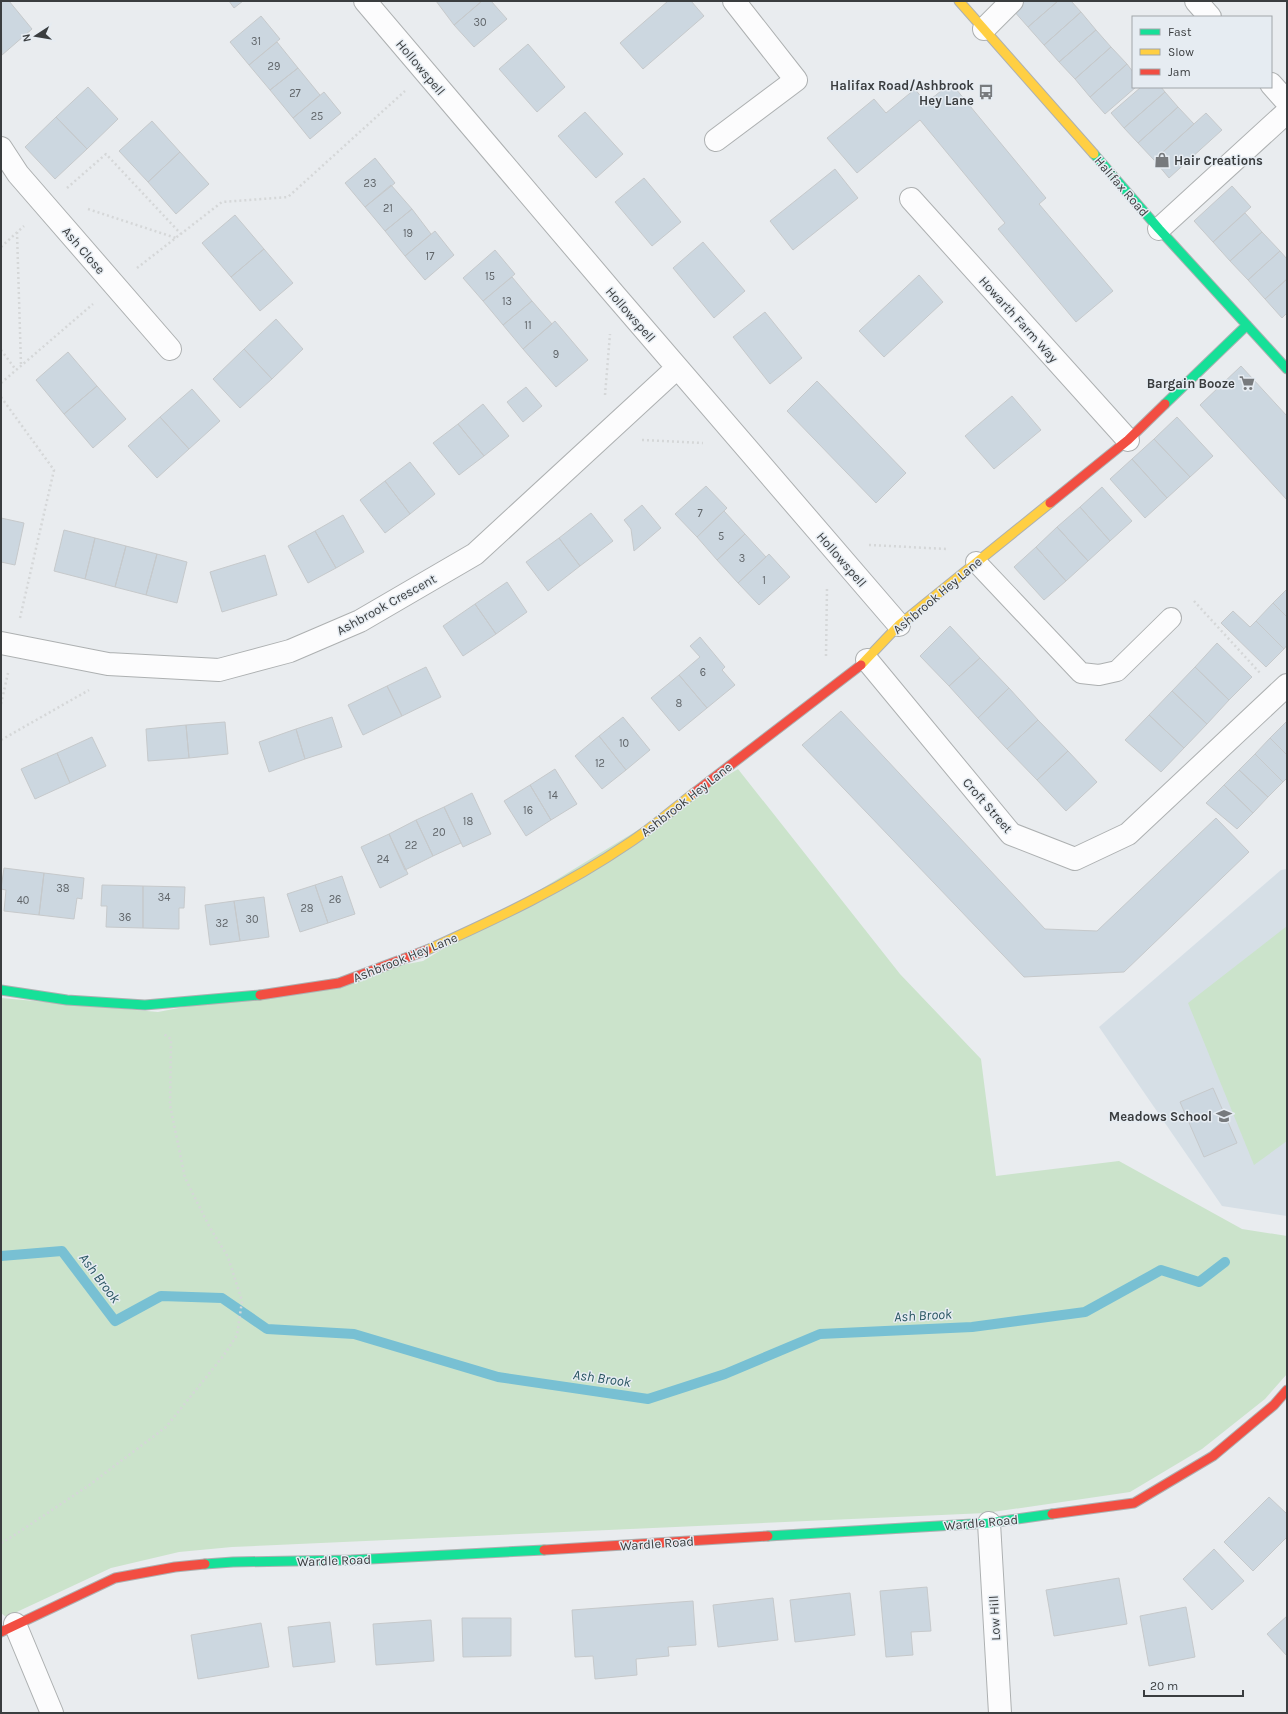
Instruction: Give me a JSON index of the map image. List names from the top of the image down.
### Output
{
  "streets": {
    "main road": ["Halifax Road", "Ashbrook Hey Lane", "Wardle Road"],
    "street": [
      "Hollowspell",
      "Ash Close",
      "Howarth Farm Way",
      "Ashbrook Crescent",
      "Croft Street",
      "Low Hill"
    ]
  },
  "crossings": [
    ["Hollowspell", "Ashbrook Hey Lane"],
    ["Hollowspell", "Ashbrook Crescent"],
    ["Halifax Road", "Ashbrook Hey Lane"],
    ["Howarth Farm Way", "Ashbrook Hey Lane"],
    ["Ashbrook Hey Lane", "Croft Street"],
    ["Wardle Road", "Low Hill"]
  ],
  "water": ["Ash Brook"],
  "places": {
    "bus stop": ["Halifax Road/Ashbrook Hey Lane"],
    "shop": ["Hair Creations"],
    "supermarket": ["Bargain Booze"],
    "school or university": ["Meadows School"]
  },
  "house_numbers": [
    "30",
    "31",
    "29",
    "27",
    "25",
    "23",
    "21",
    "19",
    "17",
    "15",
    "13",
    "11",
    "9",
    "7",
    "5",
    "3",
    "1",
    "6",
    "8",
    "10",
    "12",
    "14",
    "16",
    "18",
    "20",
    "22",
    "24",
    "38",
    "34",
    "26",
    "40",
    "28",
    "36",
    "30",
    "32"
  ],
  "legend": ["Fast", "Slow", "Jam"],
  "scale_bar": "20 m",
  "north": "left"
}
